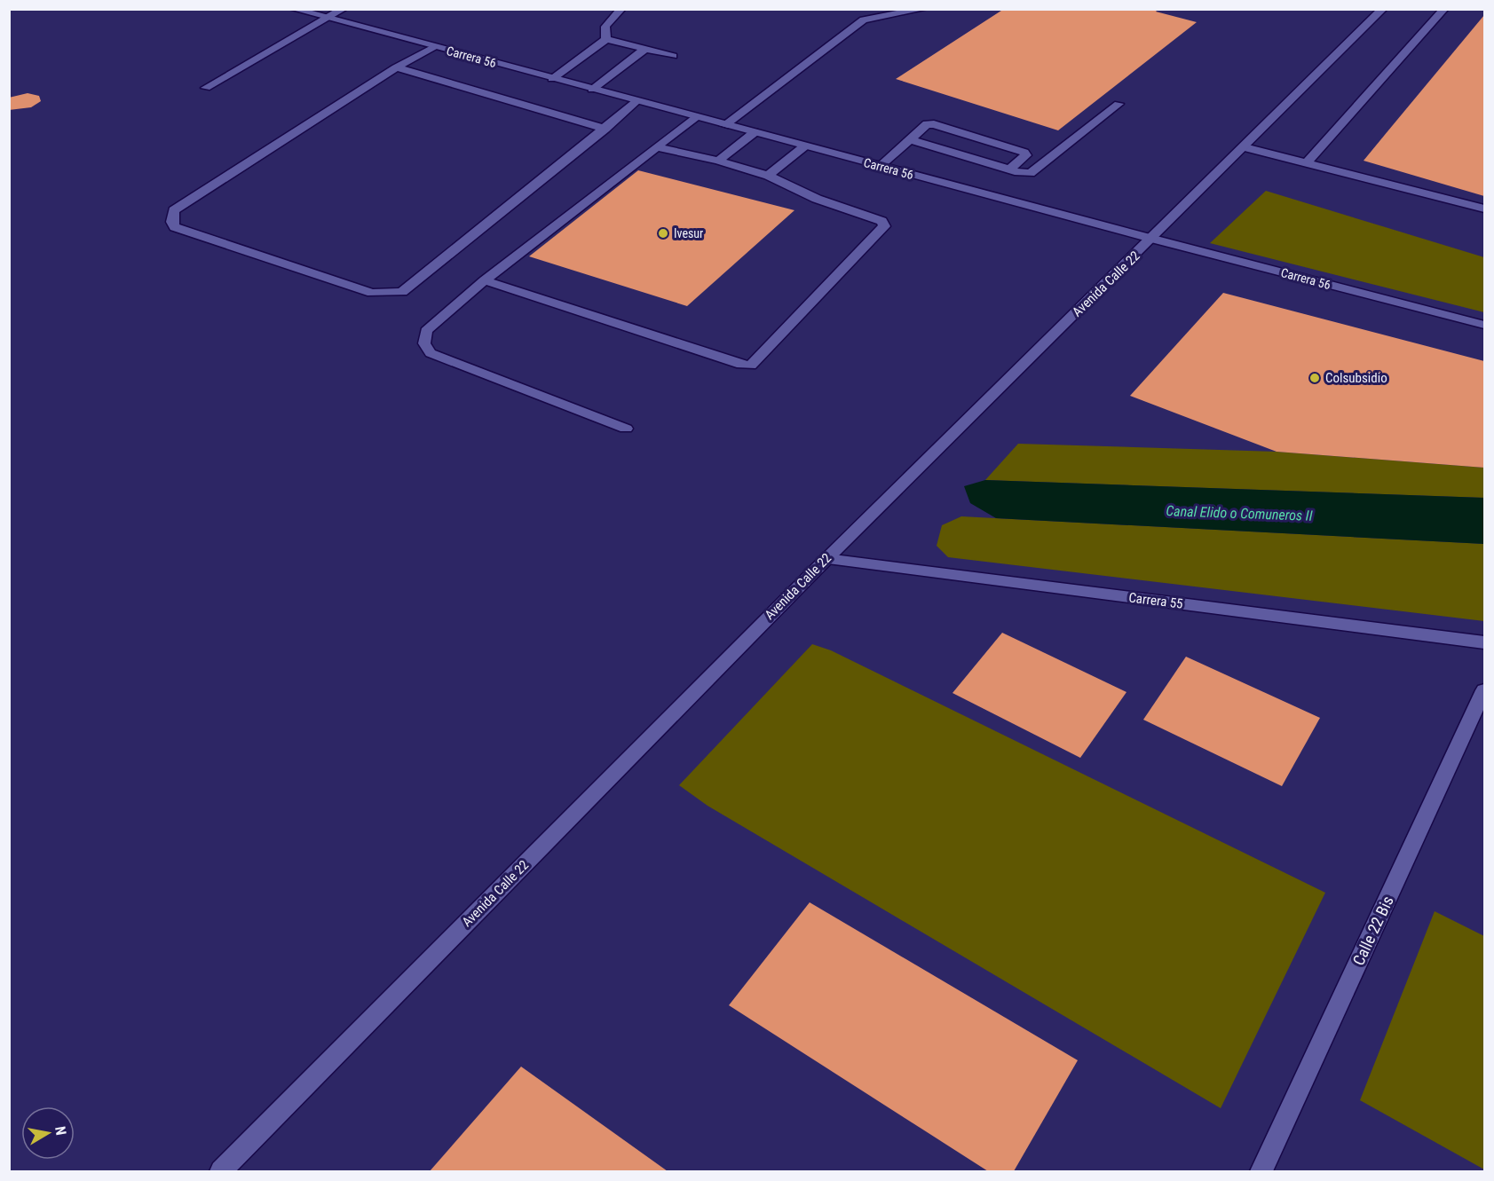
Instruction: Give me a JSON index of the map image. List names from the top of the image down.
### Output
{
  "streets": {
    "street": [
      "Carrera 56",
      "Avenida Calle 22",
      "Carrera 55",
      "Calle 22 Bis"
    ]
  },
  "crossings": [
    ["Carrera 56", "Avenida Calle 22"],
    ["Avenida Calle 22", "Carrera 55"]
  ],
  "water": ["Canal Elido o Comuneros II"],
  "places": ["Ivesur", "Colsubsidio"],
  "north": "right"
}
